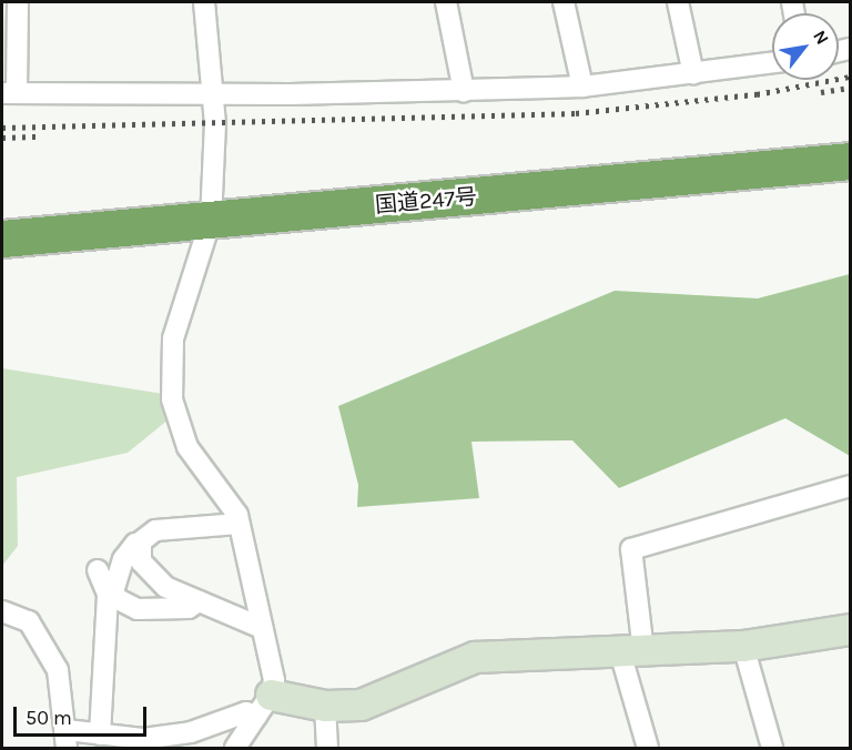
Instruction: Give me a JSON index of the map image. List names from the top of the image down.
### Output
{
  "streets": {
    "highway": ["国道247号"]
  },
  "scale_bar": "50 m",
  "north": "top right"
}
